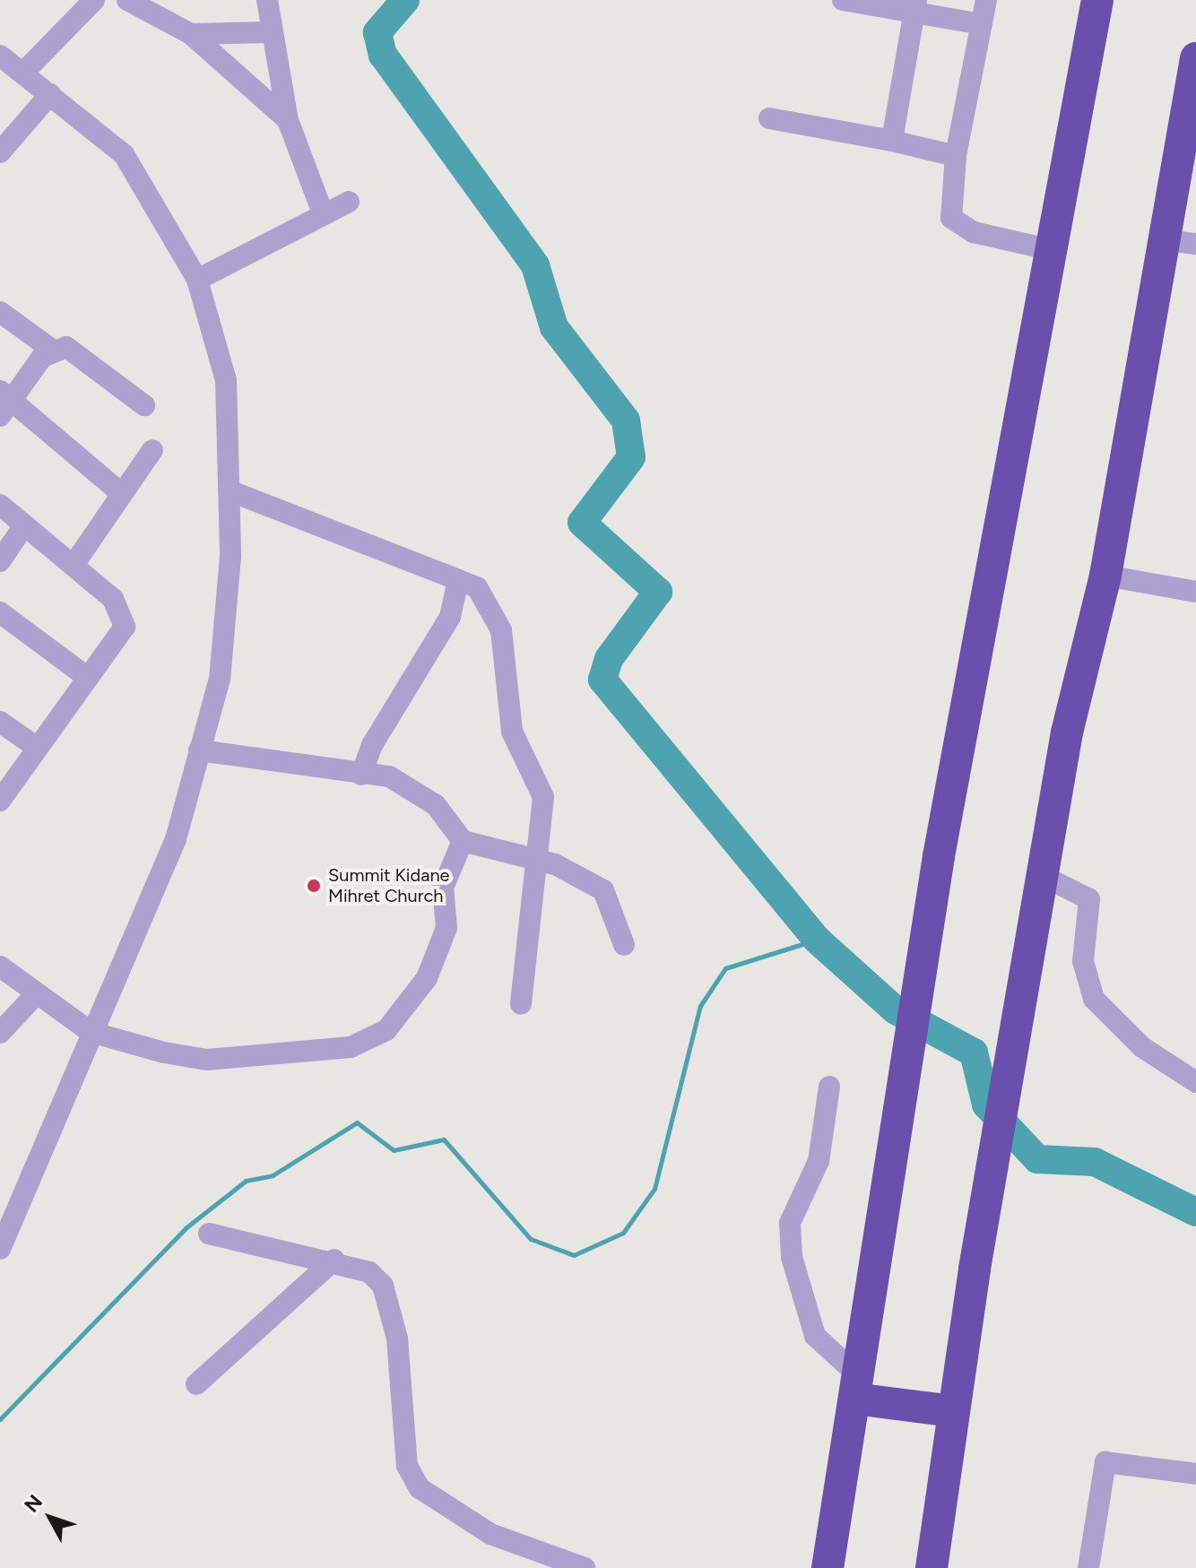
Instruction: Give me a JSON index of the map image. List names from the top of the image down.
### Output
{
  "places": ["Summit Kidane Mihret Church"],
  "north": "top left"
}
